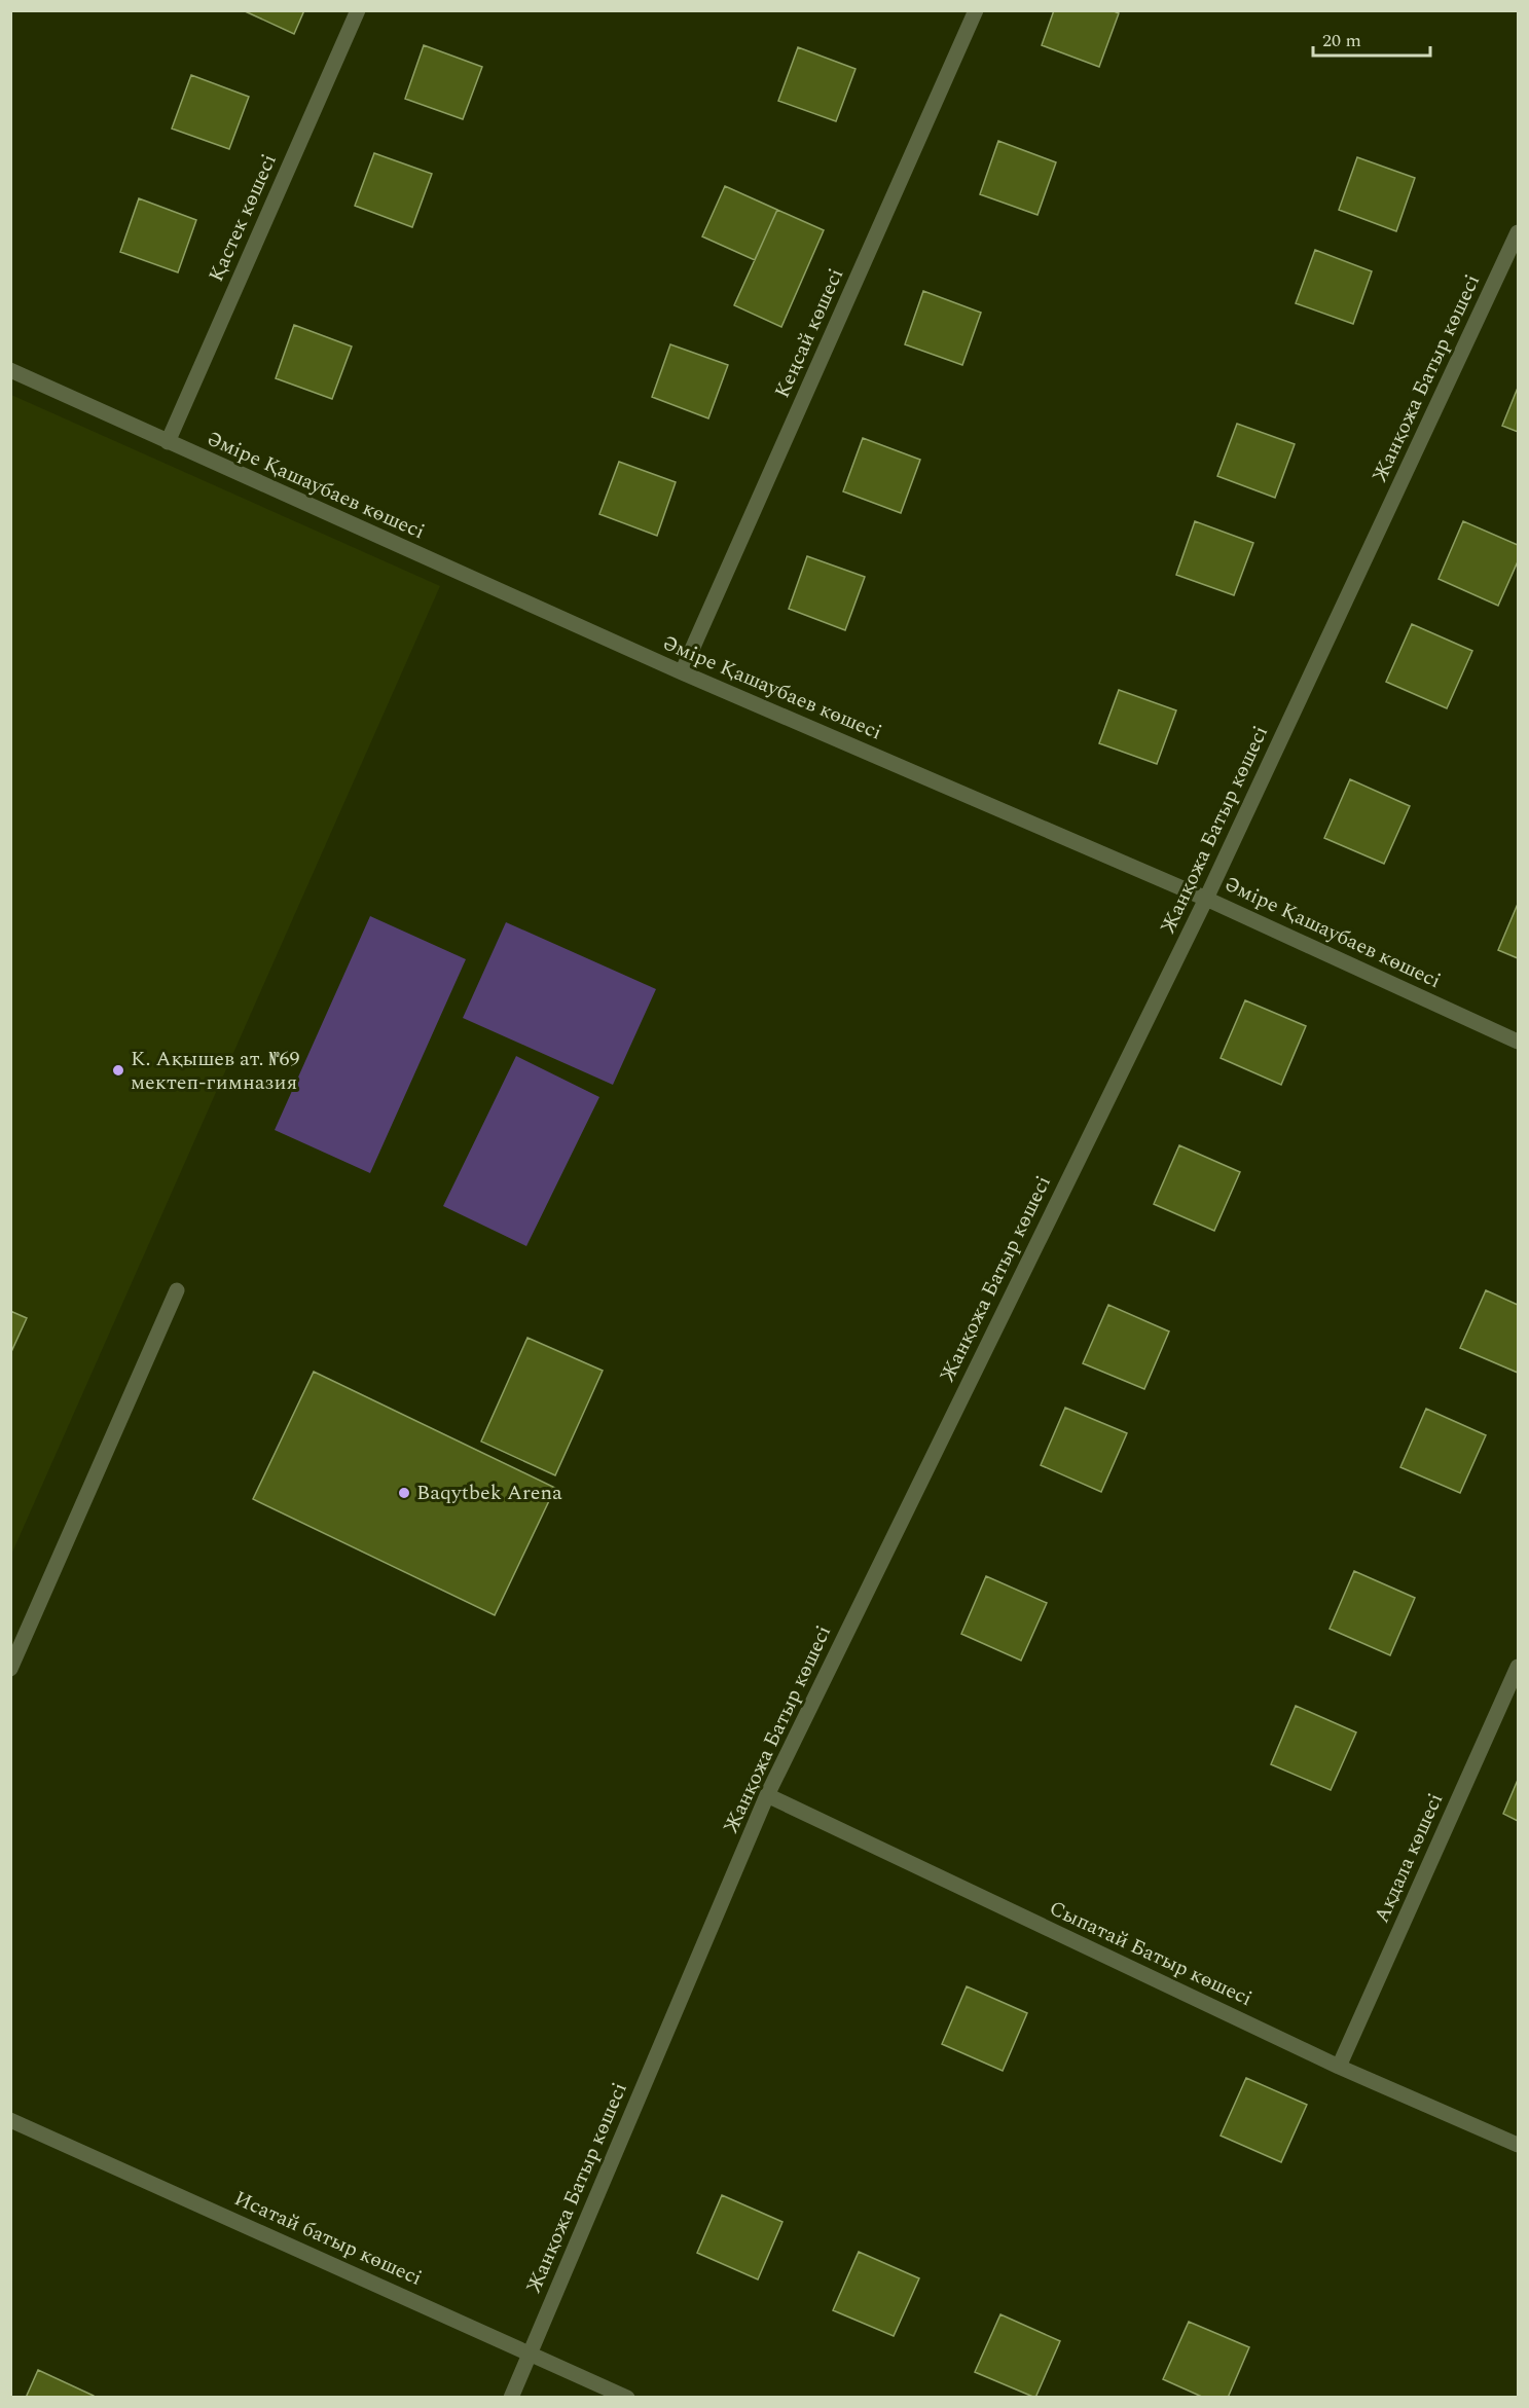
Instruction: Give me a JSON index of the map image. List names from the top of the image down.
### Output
{
  "streets": {
    "street": [
      "Қастек көшесі",
      "Кеңсай көшесі",
      "Жанқожа Батыр көшесі",
      "Әміре Қашаубаев көшесі",
      "Ақдала көшесі",
      "Сыпатай Батыр көшесі",
      "Исатай батыр көшесі"
    ]
  },
  "crossings": [
    ["Қастек көшесі", "Әміре Қашаубаев көшесі"],
    ["Кеңсай көшесі", "Әміре Қашаубаев көшесі"],
    ["Жанқожа Батыр көшесі", "Әміре Қашаубаев көшесі"],
    ["Жанқожа Батыр көшесі", "Сыпатай Батыр көшесі"],
    ["Жанқожа Батыр көшесі", "Исатай батыр көшесі"],
    ["Ақдала көшесі", "Сыпатай Батыр көшесі"]
  ],
  "places": ["К. Ақышев ат. №69 мектеп-гимназия", "Baqytbek Arena"],
  "scale_bar": "20 m"
}
